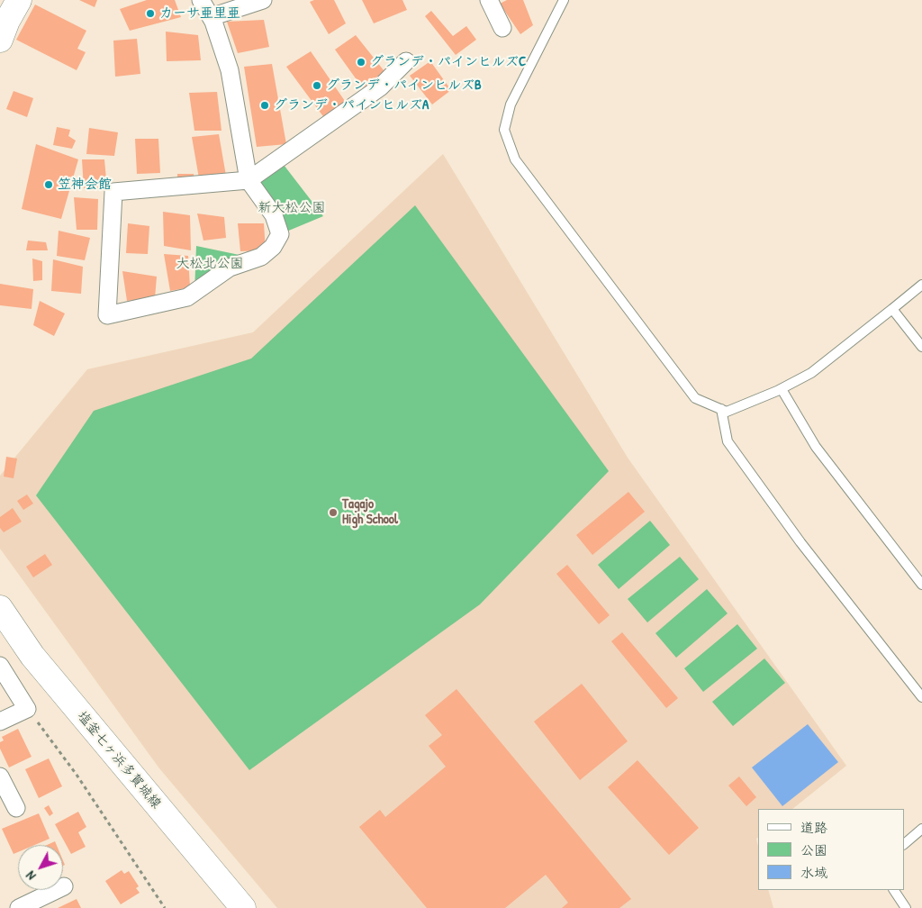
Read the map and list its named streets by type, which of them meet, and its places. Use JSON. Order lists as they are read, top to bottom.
{
  "streets": {
    "main road": ["塩釜七ヶ浜多賀城線"]
  },
  "parks": ["新大松公園", "大松北公園"],
  "places": [
    "カーサ亜里亜",
    "グランデ・パインヒルズC",
    "グランデ・パインヒルズB",
    "グランデ・パインヒルズA",
    "笠神会館",
    "Tagajo High School"
  ],
  "legend": ["道路", "公園", "水域"],
  "north": "bottom left"
}
